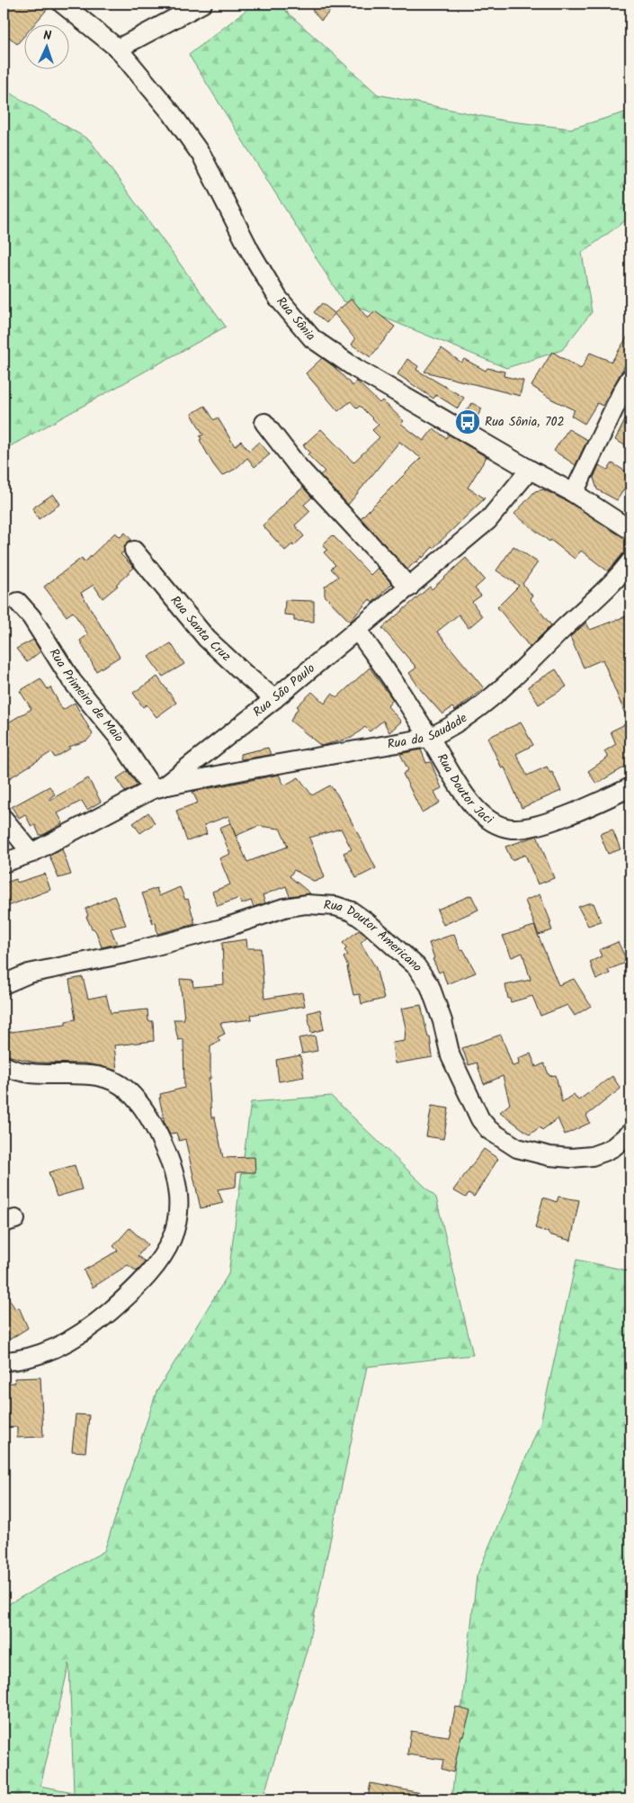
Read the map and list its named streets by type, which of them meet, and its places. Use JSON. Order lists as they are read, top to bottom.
{
  "streets": {
    "street": [
      "Rua Sônia",
      "Rua Santa Cruz",
      "Rua São Paulo",
      "Rua Primeiro de Maio",
      "Rua da Saudade",
      "Rua Doutor Jaci",
      "Rua Doutor Americano"
    ]
  },
  "crossings": [
    ["Rua Sônia", "Rua São Paulo"],
    ["Rua Santa Cruz", "Rua São Paulo"],
    ["Rua São Paulo", "Rua Primeiro de Maio"],
    ["Rua São Paulo", "Rua da Saudade"],
    ["Rua São Paulo", "Rua Doutor Jaci"],
    ["Rua Primeiro de Maio", "Rua da Saudade"],
    ["Rua da Saudade", "Rua Doutor Jaci"]
  ],
  "places": {
    "bus stop": ["Rua Sônia, 702"]
  },
  "north": "top"
}
